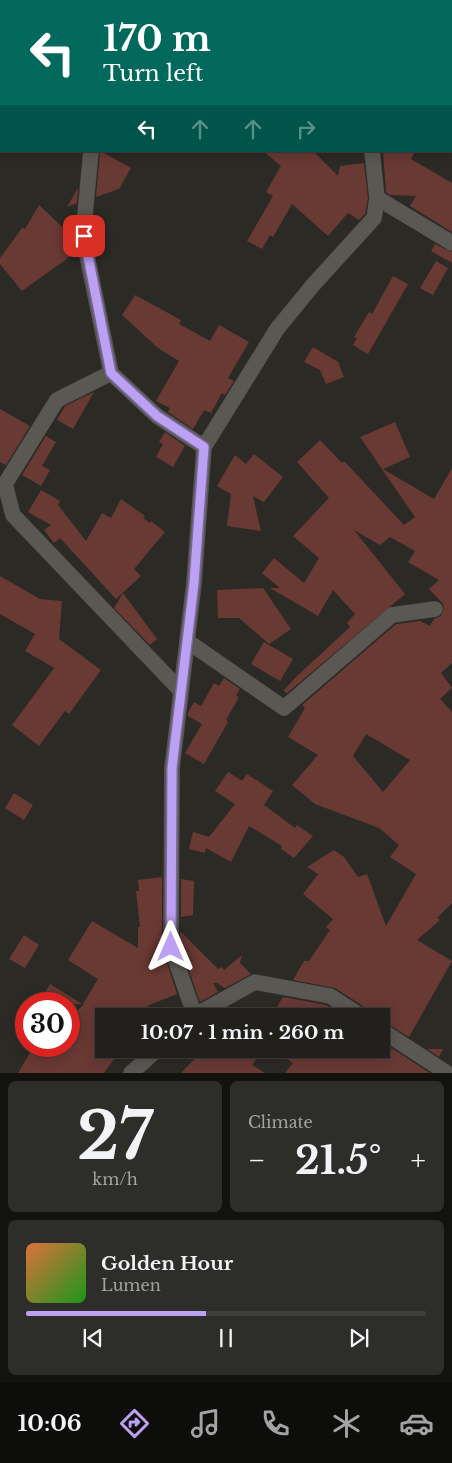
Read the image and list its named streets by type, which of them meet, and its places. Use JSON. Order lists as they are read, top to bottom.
{
  "page": {
    "turn": ["170 m", "Turn left"],
    "limit": "30",
    "trip": "10:07 · 1 min · 260 m",
    "tile": [
      ["27", "km/h"],
      "Climate"
    ],
    "heat": ["−", "21.5°", "+"],
    "song": ["Golden Hour", "Lumen"],
    "tabs": "10:06"
  }
}
